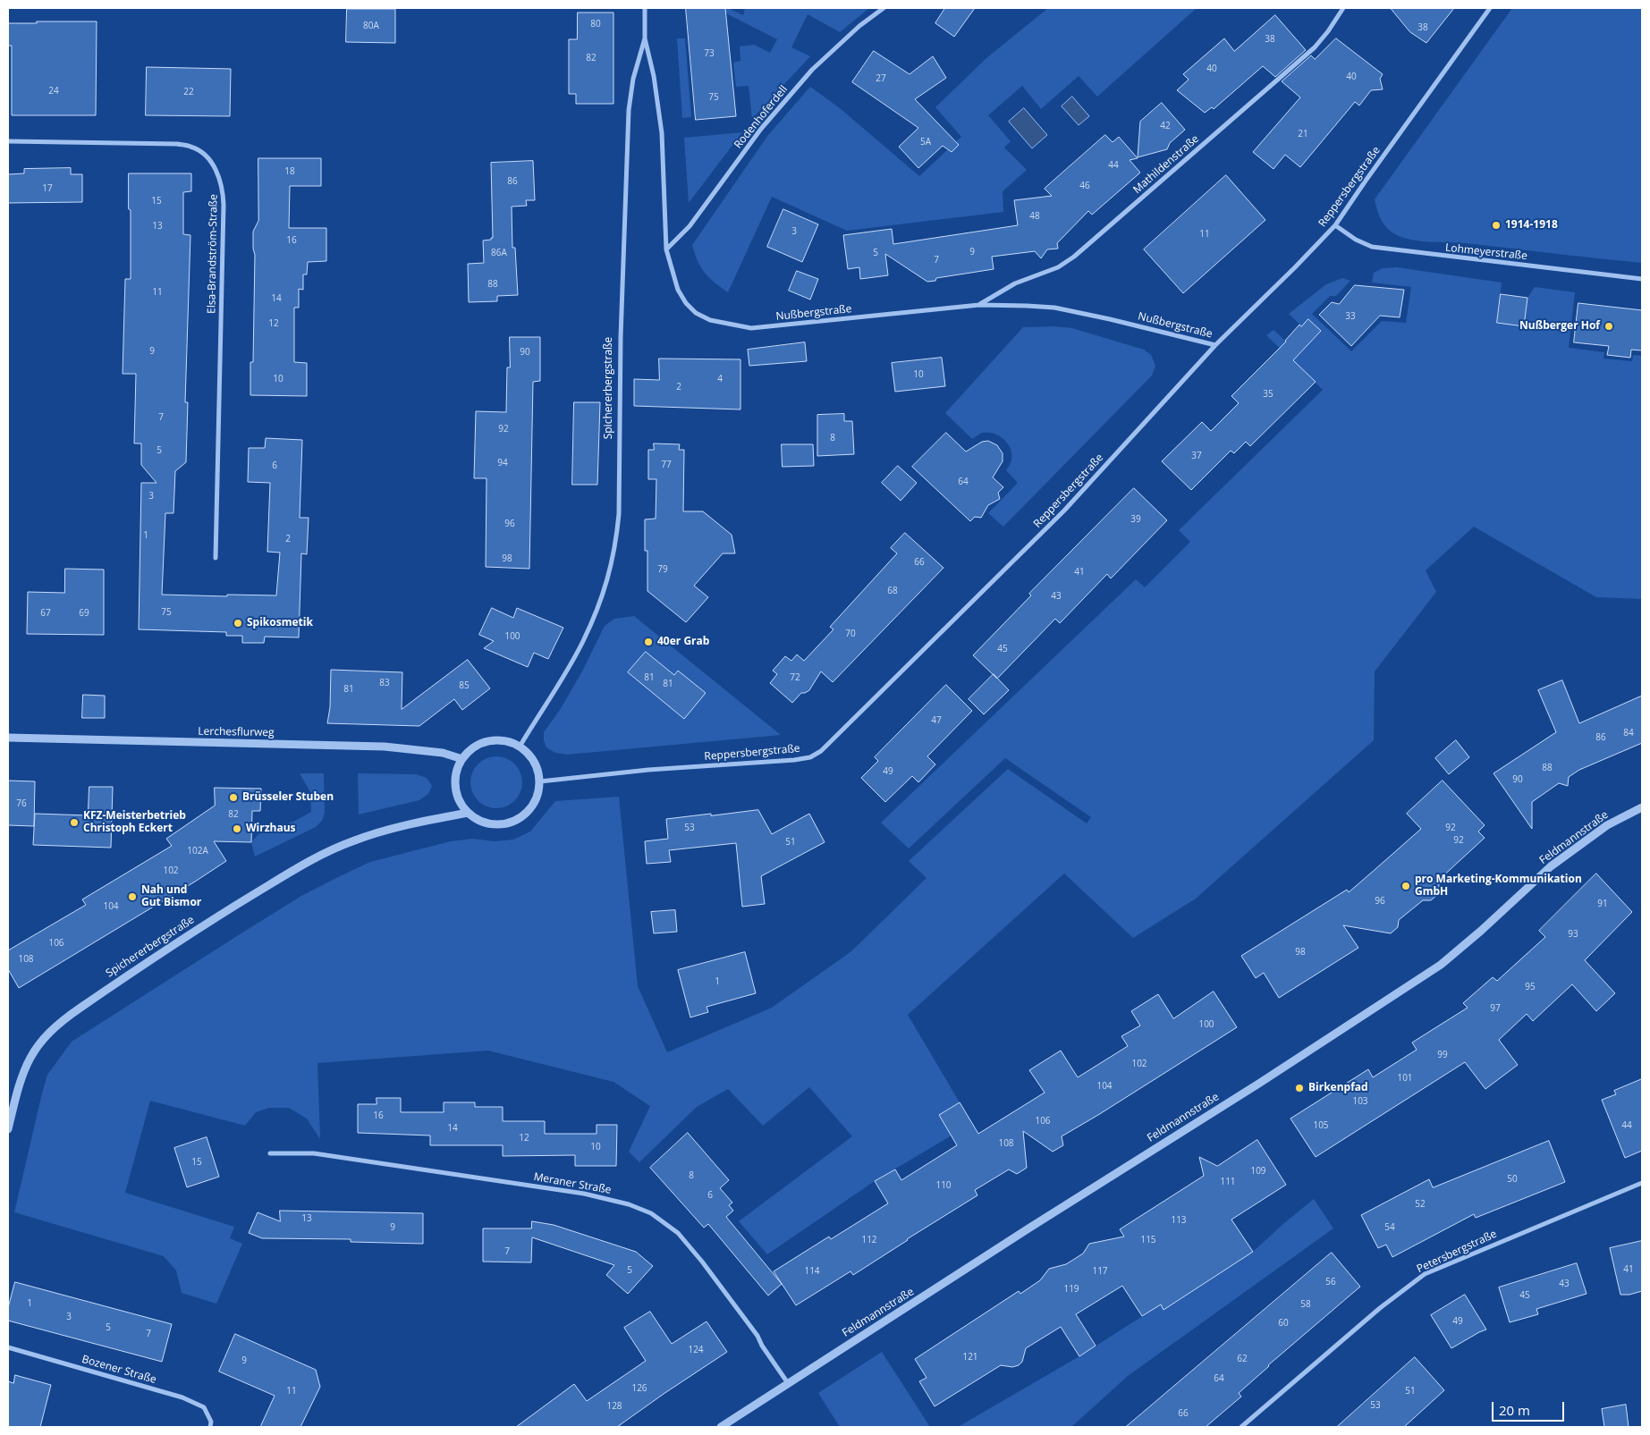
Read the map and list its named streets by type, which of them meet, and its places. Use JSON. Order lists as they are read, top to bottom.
{
  "streets": {
    "street": [
      "Rodenhoferdell",
      "Mathildenstraße",
      "Reppersbergstraße",
      "Lohmeyerstraße",
      "Elsa-Brandström-Straße",
      "Nußbergstraße",
      "Spichererbergstraße",
      "Lerchesflurweg",
      "Feldmannstraße",
      "Meraner Straße",
      "Petersbergstraße",
      "Bozener Straße"
    ]
  },
  "crossings": [
    ["Rodenhoferdell", "Nußbergstraße"],
    ["Mathildenstraße", "Nußbergstraße"],
    ["Reppersbergstraße", "Lohmeyerstraße"],
    ["Reppersbergstraße", "Nußbergstraße"],
    ["Reppersbergstraße", "Spichererbergstraße"],
    ["Reppersbergstraße", "Lerchesflurweg"],
    ["Nußbergstraße", "Spichererbergstraße"],
    ["Spichererbergstraße", "Lerchesflurweg"],
    ["Feldmannstraße", "Meraner Straße"]
  ],
  "places": [
    "1914-1918",
    "Nußberger Hof",
    "Spikosmetik",
    "40er Grab",
    "Brüsseler Stuben",
    "KFZ-Meisterbetrieb Christoph Eckert",
    "Wirzhaus",
    "pro Marketing-Kommunikation GmbH",
    "Nah und Gut Bismor",
    "Birkenpfad"
  ],
  "house_numbers": [
    "80",
    "80A",
    "38",
    "38",
    "73",
    "82",
    "40",
    "40",
    "27",
    "24",
    "22",
    "75",
    "42",
    "21",
    "5A",
    "44",
    "18",
    "86",
    "46",
    "17",
    "15",
    "48",
    "13",
    "3",
    "11",
    "16",
    "9",
    "86A",
    "5",
    "7",
    "88",
    "11",
    "14",
    "33",
    "12",
    "9",
    "90",
    "10",
    "10",
    "4",
    "2",
    "35",
    "7",
    "92",
    "8",
    "5",
    "37",
    "94",
    "77",
    "6",
    "64",
    "3",
    "39",
    "96",
    "1",
    "2",
    "98",
    "66",
    "79",
    "41",
    "68",
    "43",
    "75",
    "67",
    "69",
    "70",
    "100",
    "45",
    "81",
    "72",
    "83",
    "81",
    "85",
    "81",
    "47",
    "84",
    "86",
    "88",
    "49",
    "90",
    "76",
    "82",
    "53",
    "92",
    "92",
    "51",
    "102A",
    "102",
    "96",
    "91",
    "104",
    "93",
    "106",
    "98",
    "108",
    "1",
    "95",
    "97",
    "100",
    "99",
    "102",
    "101",
    "104",
    "103",
    "16",
    "106",
    "105",
    "44",
    "14",
    "12",
    "108",
    "10",
    "15",
    "109",
    "8",
    "50",
    "111",
    "110",
    "6",
    "52",
    "13",
    "113",
    "9",
    "54",
    "112",
    "115",
    "7",
    "41",
    "5",
    "114",
    "117",
    "56",
    "43",
    "119",
    "45",
    "1",
    "58",
    "3",
    "49",
    "60",
    "5",
    "7",
    "124",
    "121",
    "62",
    "9",
    "64",
    "126",
    "11",
    "51",
    "53",
    "128",
    "66"
  ],
  "scale_bar": "20 m"
}
